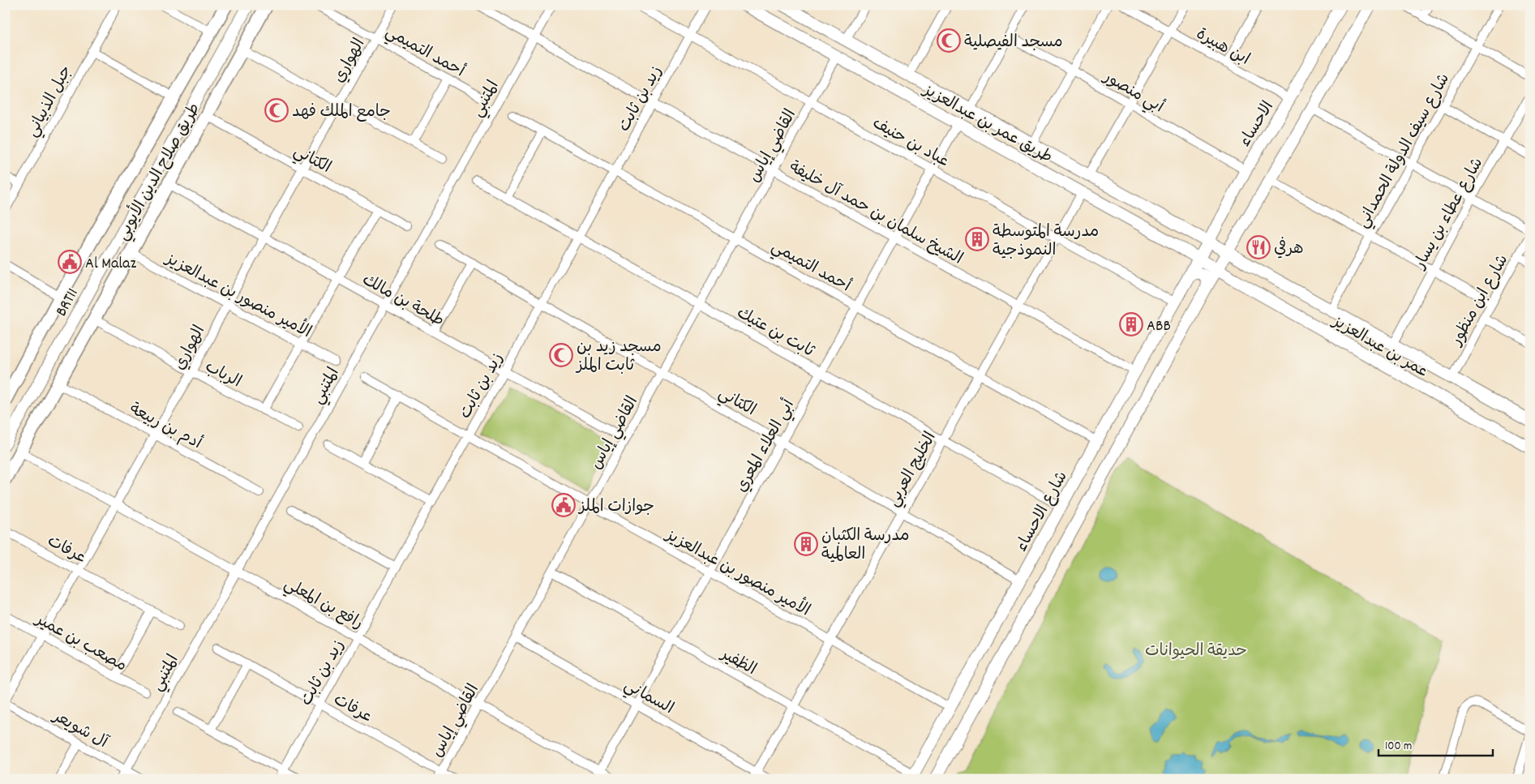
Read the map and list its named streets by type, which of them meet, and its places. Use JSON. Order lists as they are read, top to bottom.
{
  "streets": {
    "main road": [
      "طريق عمر بن عبدالعزيز",
      "الاحساء",
      "طريق صلاح الدين الأيوبي",
      "BRT11",
      "عمر بن عبدالعزيز",
      "شارع الاحساء"
    ],
    "street": [
      "ابن هبيرة",
      "أحمد التميمي",
      "الهواري",
      "أبي منصور",
      "المتنبي",
      "زيد بن ثابت",
      "جبل الذبياني",
      "عباد بن حنيف",
      "القاضي إياس",
      "شارع سيف الدولة الحمداني",
      "الكتاني",
      "الشيخ سلمان بن حمد آل خليفة",
      "شارع عطاء بن يسار",
      "الأمير منصور بن عبدالعزيز",
      "طلحة بن مالك",
      "شارع ابن منظور",
      "ثابت بن عتيك",
      "الرباب",
      "أدم بن ربيعة",
      "أبي العلاء المعري",
      "الخليج العربي",
      "عرفات",
      "رافع بن المعلي",
      "مصعب بن عمير",
      "الظفير",
      "السماني",
      "آل شويعر"
    ]
  },
  "crossings": [
    ["ابن هبيرة", "الاحساء"],
    ["أحمد التميمي", "الهواري"],
    ["أحمد التميمي", "زيد بن ثابت"],
    ["أحمد التميمي", "القاضي إياس"],
    ["أحمد التميمي", "أبي العلاء المعري"],
    ["أحمد التميمي", "الخليج العربي"],
    ["أحمد التميمي", "شارع الاحساء"],
    ["الهواري", "الكتاني"],
    ["الهواري", "الأمير منصور بن عبدالعزيز"],
    ["الهواري", "طلحة بن مالك"],
    ["الهواري", "الرباب"],
    ["الهواري", "أدم بن ربيعة"],
    ["الهواري", "عرفات"],
    ["الهواري", "رافع بن المعلي"],
    ["الهواري", "مصعب بن عمير"],
    ["الهواري", "آل شويعر"],
    ["أبي منصور", "الاحساء"],
    ["المتنبي", "الشيخ سلمان بن حمد آل خليفة"],
    ["المتنبي", "طلحة بن مالك"],
    ["المتنبي", "رافع بن المعلي"],
    ["المتنبي", "آل شويعر"],
    ["زيد بن ثابت", "عباد بن حنيف"],
    ["زيد بن ثابت", "الكتاني"],
    ["زيد بن ثابت", "الشيخ سلمان بن حمد آل خليفة"],
    ["زيد بن ثابت", "الأمير منصور بن عبدالعزيز"],
    ["زيد بن ثابت", "طلحة بن مالك"],
    ["زيد بن ثابت", "ثابت بن عتيك"],
    ["زيد بن ثابت", "عرفات"],
    ["زيد بن ثابت", "رافع بن المعلي"],
    ["طريق عمر بن عبدالعزيز", "الاحساء"],
    ["طريق عمر بن عبدالعزيز", "القاضي إياس"],
    ["طريق عمر بن عبدالعزيز", "عمر بن عبدالعزيز"],
    ["طريق عمر بن عبدالعزيز", "أبي العلاء المعري"],
    ["طريق عمر بن عبدالعزيز", "الخليج العربي"],
    ["طريق عمر بن عبدالعزيز", "شارع الاحساء"],
    ["الاحساء", "شارع الاحساء"],
    ["عباد بن حنيف", "القاضي إياس"],
    ["عباد بن حنيف", "أبي العلاء المعري"],
    ["عباد بن حنيف", "الخليج العربي"],
    ["عباد بن حنيف", "شارع الاحساء"],
    ["القاضي إياس", "الكتاني"],
    ["القاضي إياس", "الشيخ سلمان بن حمد آل خليفة"],
    ["القاضي إياس", "الأمير منصور بن عبدالعزيز"],
    ["القاضي إياس", "طلحة بن مالك"],
    ["القاضي إياس", "ثابت بن عتيك"],
    ["القاضي إياس", "عرفات"],
    ["القاضي إياس", "رافع بن المعلي"],
    ["القاضي إياس", "الظفير"],
    ["القاضي إياس", "السماني"],
    ["شارع سيف الدولة الحمداني", "عمر بن عبدالعزيز"],
    ["الكتاني", "طريق صلاح الدين الأيوبي"],
    ["الكتاني", "أبي العلاء المعري"],
    ["الكتاني", "الخليج العربي"],
    ["الكتاني", "شارع الاحساء"],
    ["طريق صلاح الدين الأيوبي", "الأمير منصور بن عبدالعزيز"],
    ["طريق صلاح الدين الأيوبي", "طلحة بن مالك"],
    ["طريق صلاح الدين الأيوبي", "الرباب"],
    ["طريق صلاح الدين الأيوبي", "أدم بن ربيعة"],
    ["طريق صلاح الدين الأيوبي", "رافع بن المعلي"],
    ["الشيخ سلمان بن حمد آل خليفة", "أبي العلاء المعري"],
    ["الشيخ سلمان بن حمد آل خليفة", "الخليج العربي"],
    ["الشيخ سلمان بن حمد آل خليفة", "شارع الاحساء"],
    ["شارع عطاء بن يسار", "عمر بن عبدالعزيز"],
    ["الأمير منصور بن عبدالعزيز", "أبي العلاء المعري"],
    ["الأمير منصور بن عبدالعزيز", "الخليج العربي"],
    ["الأمير منصور بن عبدالعزيز", "شارع الاحساء"],
    ["شارع ابن منظور", "عمر بن عبدالعزيز"],
    ["ثابت بن عتيك", "أبي العلاء المعري"],
    ["ثابت بن عتيك", "الخليج العربي"],
    ["ثابت بن عتيك", "شارع الاحساء"],
    ["أبي العلاء المعري", "رافع بن المعلي"],
    ["أبي العلاء المعري", "الظفير"],
    ["أبي العلاء المعري", "السماني"],
    ["الخليج العربي", "الظفير"],
    ["الخليج العربي", "السماني"],
    ["شارع الاحساء", "الظفير"]
  ],
  "parks": ["حديقة الحيوانات"],
  "places": {
    "mosque": ["مسجد الفيصلية", "جامع الملك فهد", "مسجد زيد بن ثابت الملز"],
    "building": ["مدرسة المتوسطة النموذجية", "ABB", "مدرسة الكثبان العالمية"],
    "restaurant": ["هرفي"],
    "public building": ["Al Malaz", "جوازات الملز"]
  },
  "scale_bar": "100 m"
}
